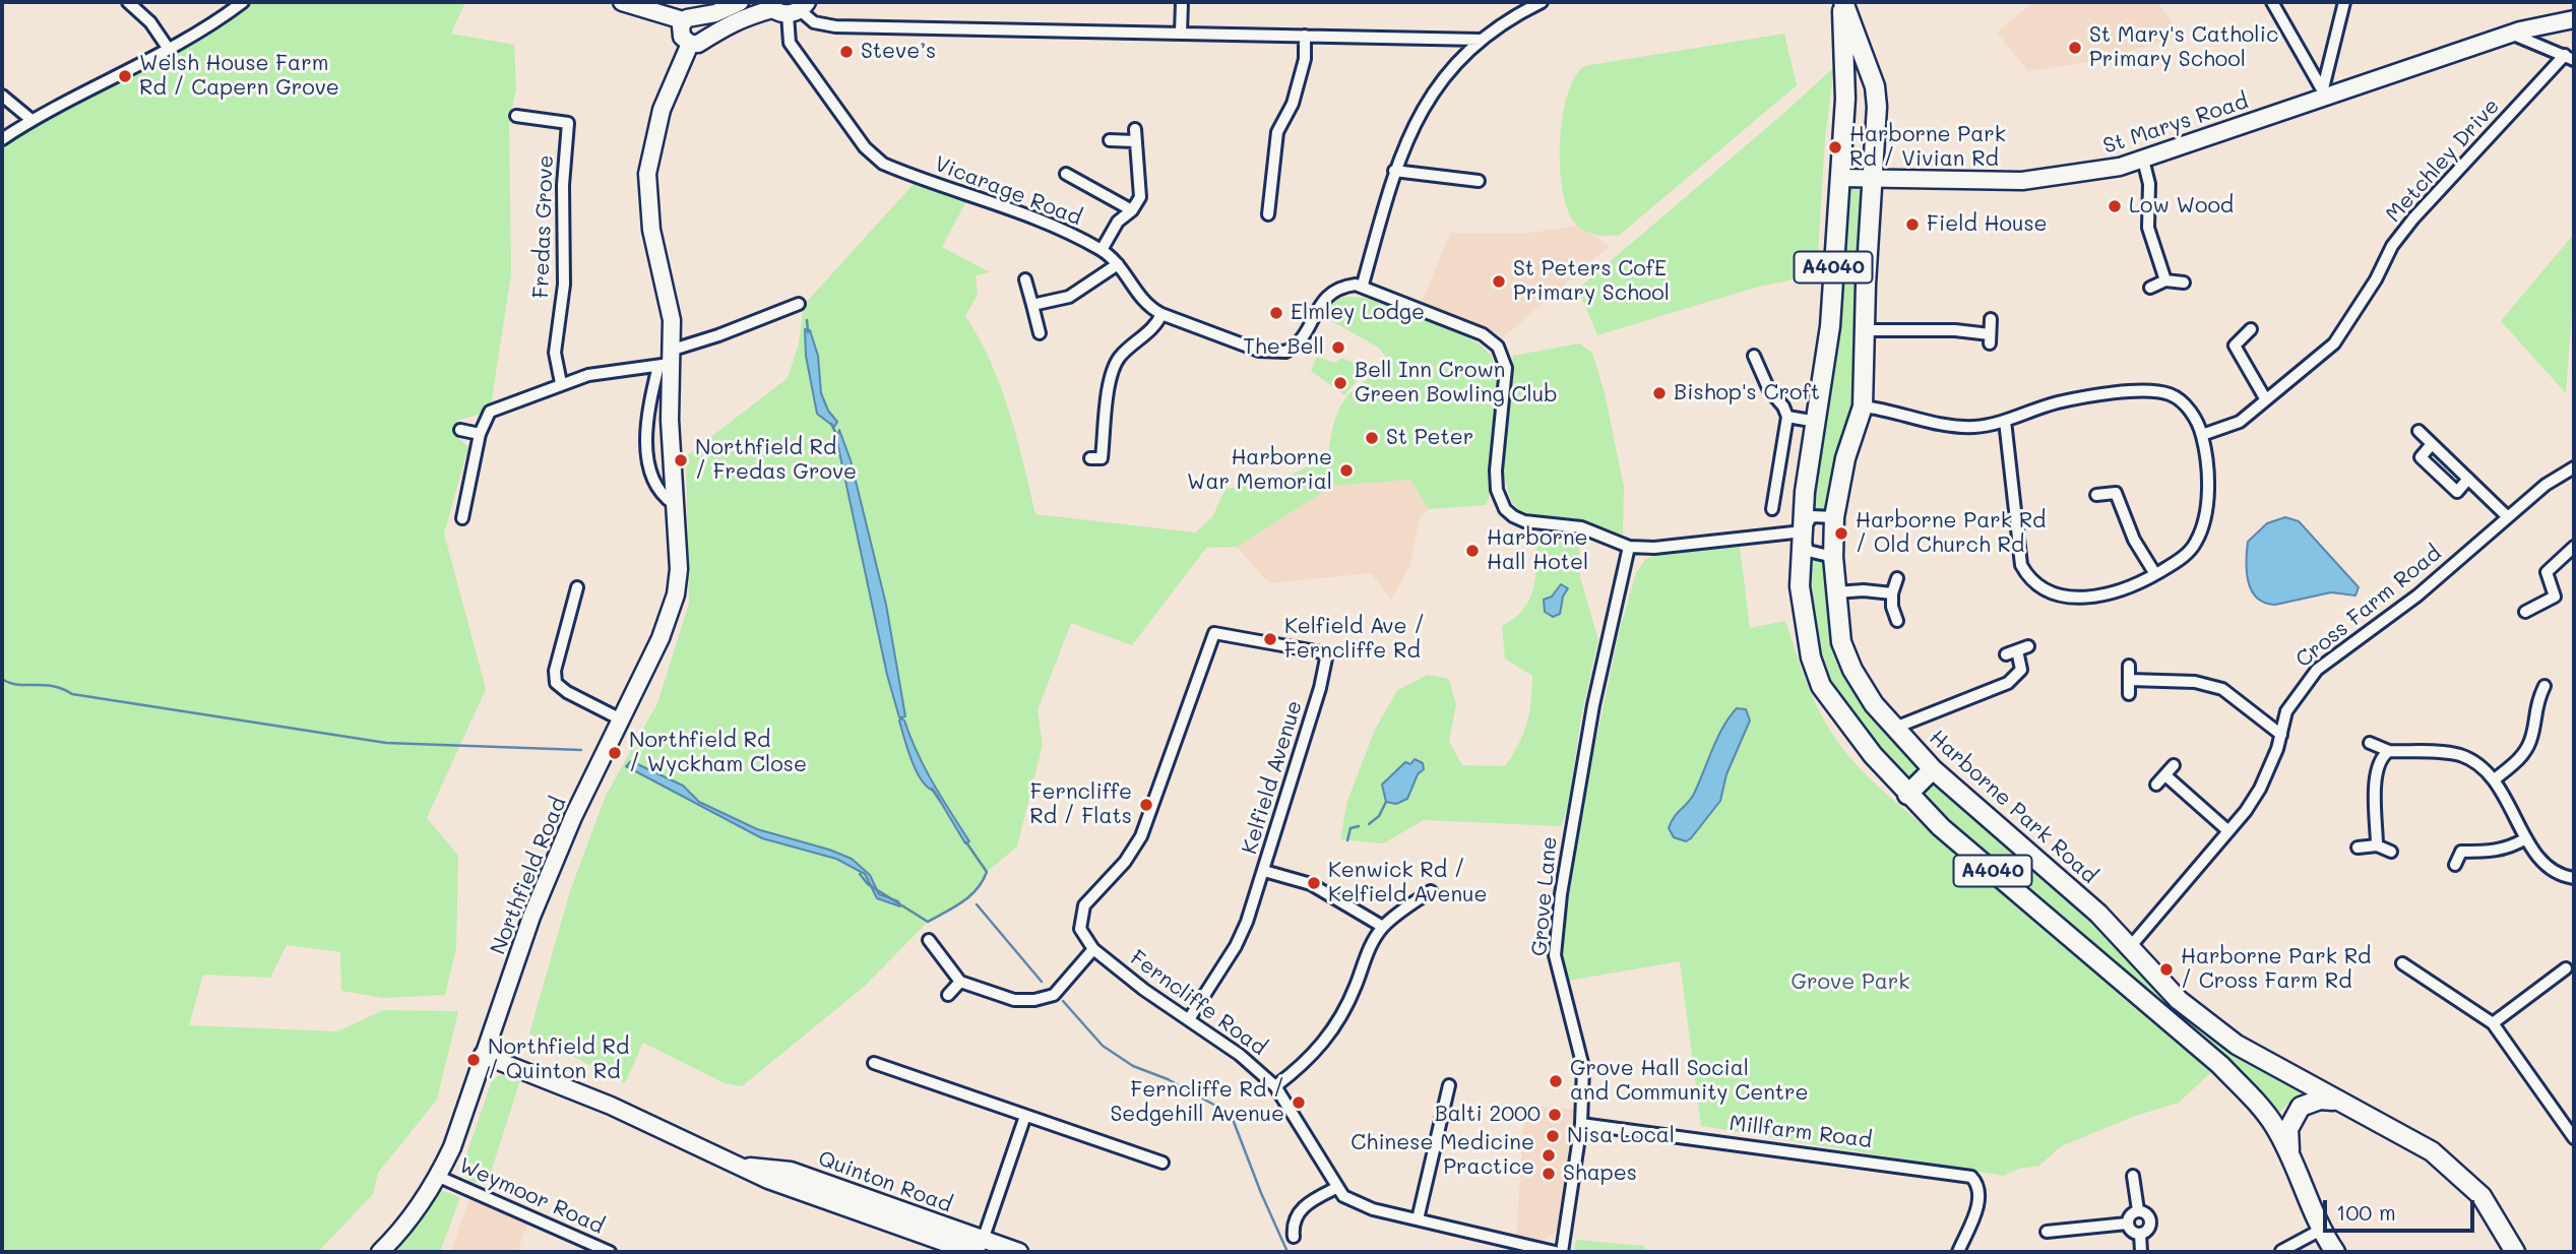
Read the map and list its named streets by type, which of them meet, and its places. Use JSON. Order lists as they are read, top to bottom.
{
  "streets": {
    "main road": ["A4040", "Harborne Park Road"],
    "street": [
      "St Marys Road",
      "Metchley Drive",
      "Vicarage Road",
      "Fredas Grove",
      "Cross Farm Road",
      "Kelfield Avenue",
      "Northfield Road",
      "Grove Lane",
      "Ferncliffe Road",
      "Millfarm Road",
      "Quinton Road",
      "Weymoor Road"
    ]
  },
  "crossings": [
    ["St Marys Road", "Harborne Park Road"],
    ["Cross Farm Road", "Harborne Park Road"],
    ["Kelfield Avenue", "Ferncliffe Road"],
    ["Northfield Road", "Quinton Road"],
    ["Northfield Road", "Weymoor Road"],
    ["Grove Lane", "Millfarm Road"]
  ],
  "parks": ["Grove Park"],
  "places": [
    "St Mary's Catholic Primary School",
    "Steve’s",
    "Welsh House Farm Rd / Capern Grove",
    "Harborne Park Rd / Vivian Rd",
    "Low Wood",
    "Field House",
    "St Peters CofE Primary School",
    "Elmley Lodge",
    "The Bell",
    "Bell Inn Crown Green Bowling Club",
    "Bishop's Croft",
    "St Peter",
    "Northfield Rd / Fredas Grove",
    "Harborne War Memorial",
    "Harborne Park Rd / Old Church Rd",
    "Harborne Hall Hotel",
    "Kelfield Ave / Ferncliffe Rd",
    "Northfield Rd / Wyckham Close",
    "Ferncliffe Rd / Flats",
    "Kenwick Rd / Kelfield Avenue",
    "Harborne Park Rd / Cross Farm Rd",
    "Northfield Rd / Quinton Rd",
    "Grove Hall Social and Community Centre",
    "Ferncliffe Rd / Sedgehill Avenue",
    "Balti 2000",
    "Nisa Local",
    "Chinese Medicine Practice",
    "Shapes"
  ],
  "scale_bar": "100 m"
}
